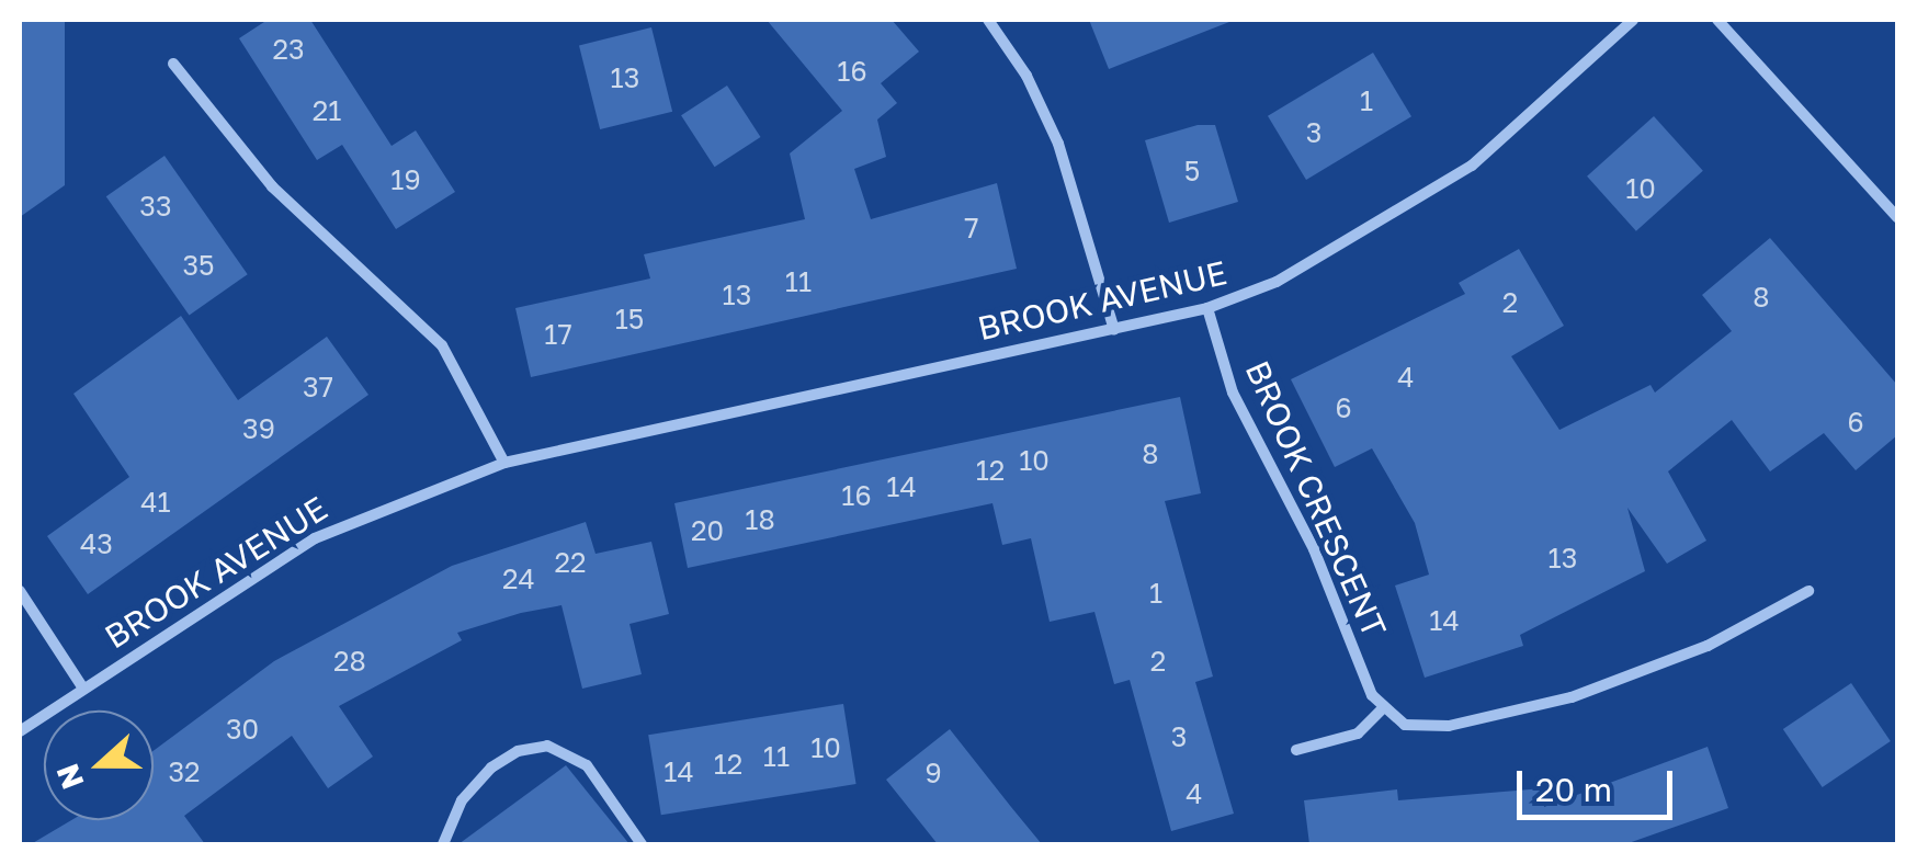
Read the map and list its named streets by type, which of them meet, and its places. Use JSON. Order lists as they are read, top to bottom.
{
  "streets": {
    "street": ["BROOK AVENUE", "BROOK CRESCENT"]
  },
  "crossings": [
    ["BROOK AVENUE", "BROOK CRESCENT"]
  ],
  "house_numbers": [
    "23",
    "16",
    "13",
    "1",
    "21",
    "3",
    "5",
    "19",
    "10",
    "33",
    "7",
    "35",
    "11",
    "13",
    "8",
    "2",
    "15",
    "17",
    "4",
    "37",
    "6",
    "6",
    "39",
    "8",
    "10",
    "12",
    "14",
    "16",
    "41",
    "18",
    "20",
    "43",
    "13",
    "22",
    "24",
    "1",
    "14",
    "28",
    "2",
    "30",
    "3",
    "10",
    "11",
    "12",
    "32",
    "14",
    "9",
    "4"
  ],
  "scale_bar": "20 m",
  "north": "left"
}
